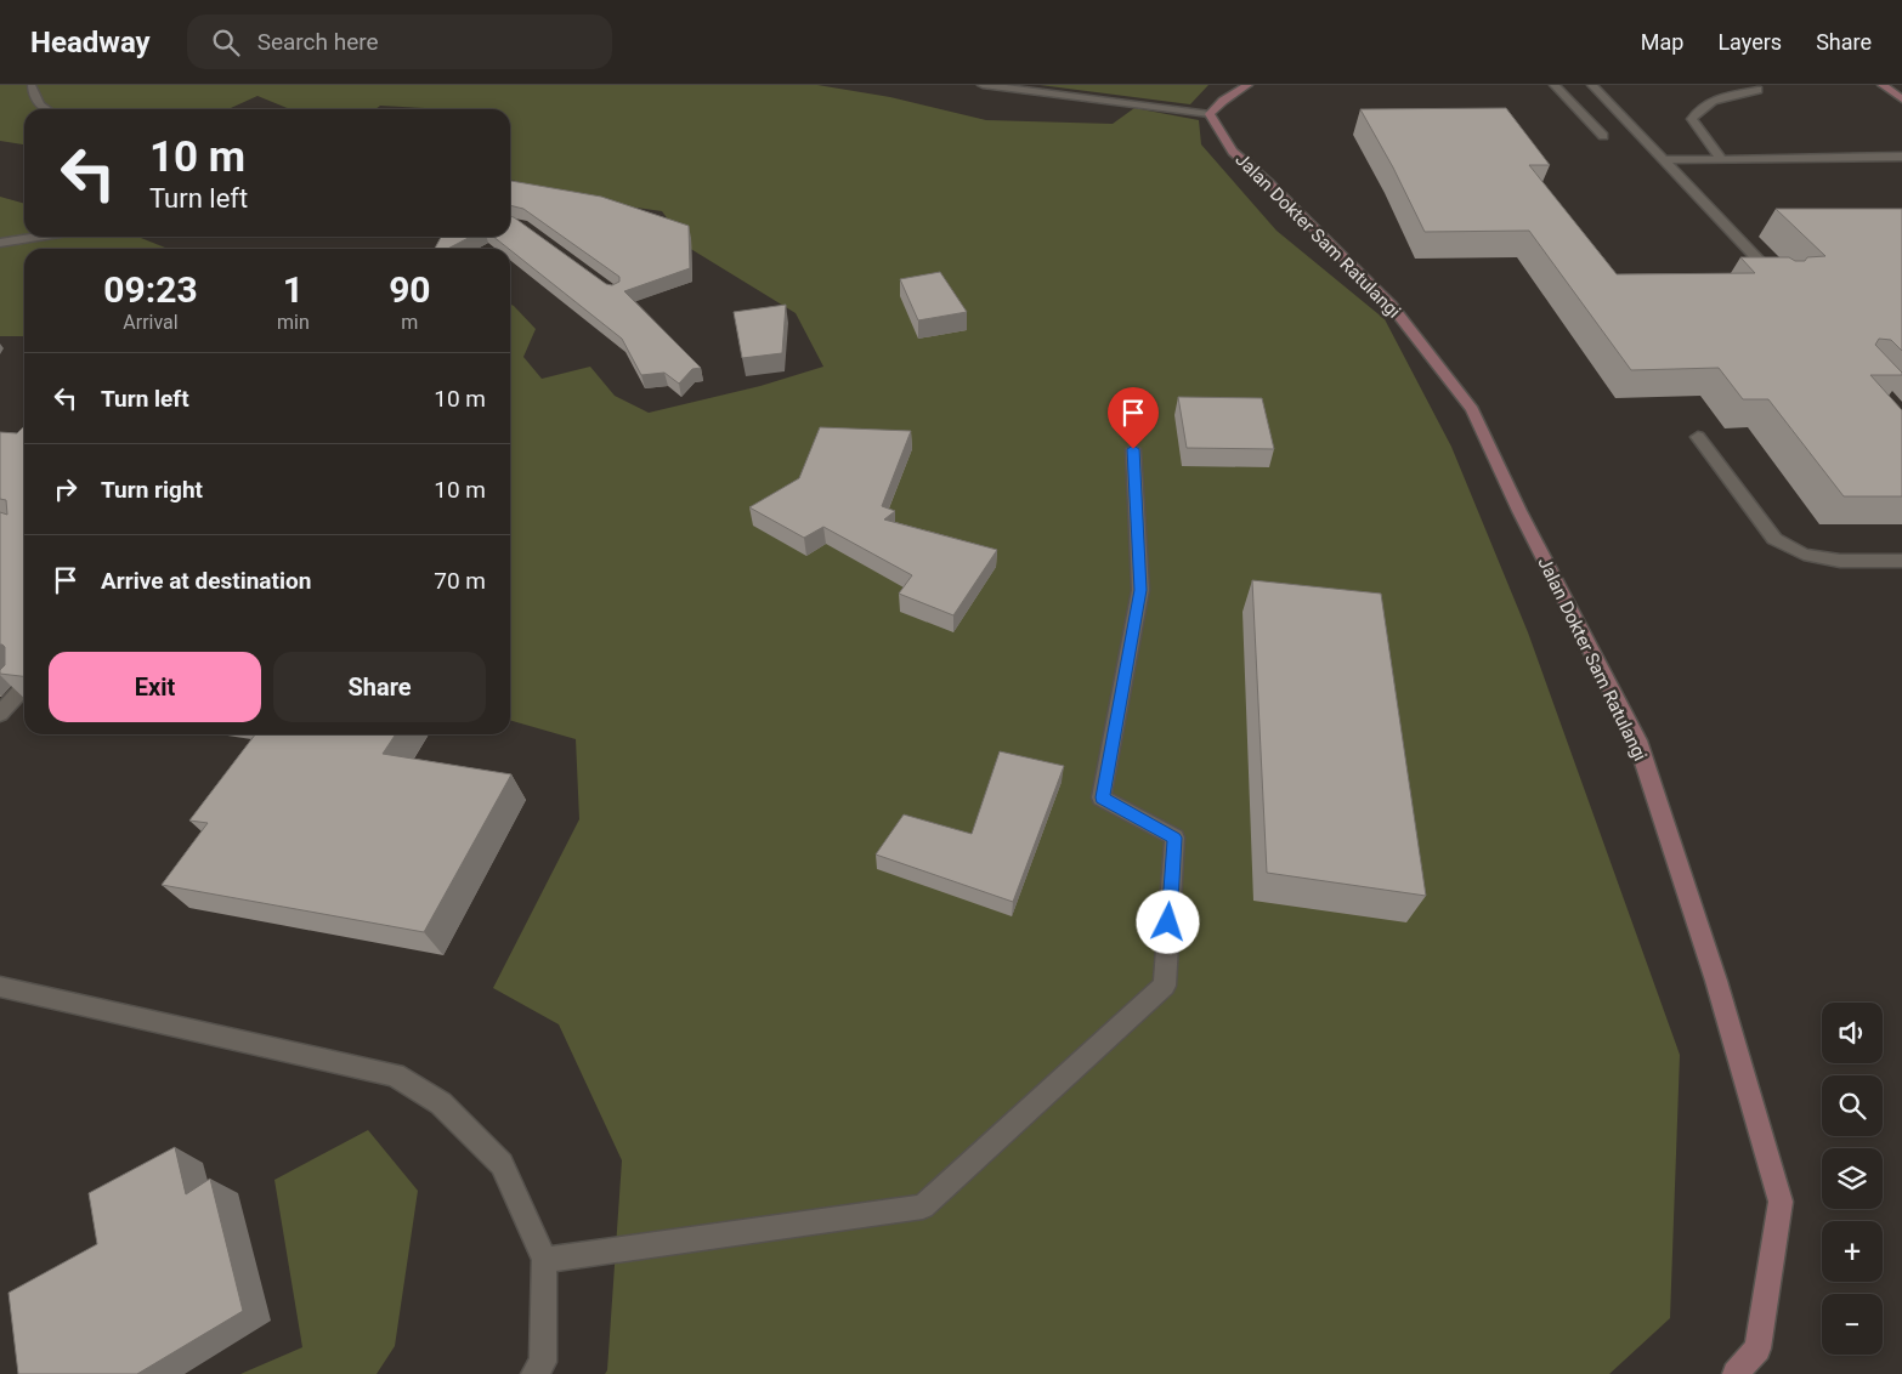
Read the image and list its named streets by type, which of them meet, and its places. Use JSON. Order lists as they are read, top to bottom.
{
  "streets": {
    "main road": ["Jalan Dokter Sam Ratulangi"]
  },
  "page": {
    "header": "Headway",
    "search": "Search here",
    "nav": ["Map", "Layers", "Share"],
    "turn": ["10 m", "Turn left"],
    "eta": [
      "09:23",
      "Arrival",
      "1",
      "min",
      "90",
      "m"
    ],
    "list": [
      {
        "name": "Turn left",
        "value": "10 m"
      },
      {
        "name": "Turn right",
        "value": "10 m"
      },
      {
        "name": "Arrive at destination",
        "value": "70 m"
      }
    ],
    "buttons": ["Exit", "Share"],
    "map_buttons": ["+", "−"]
  }
}
